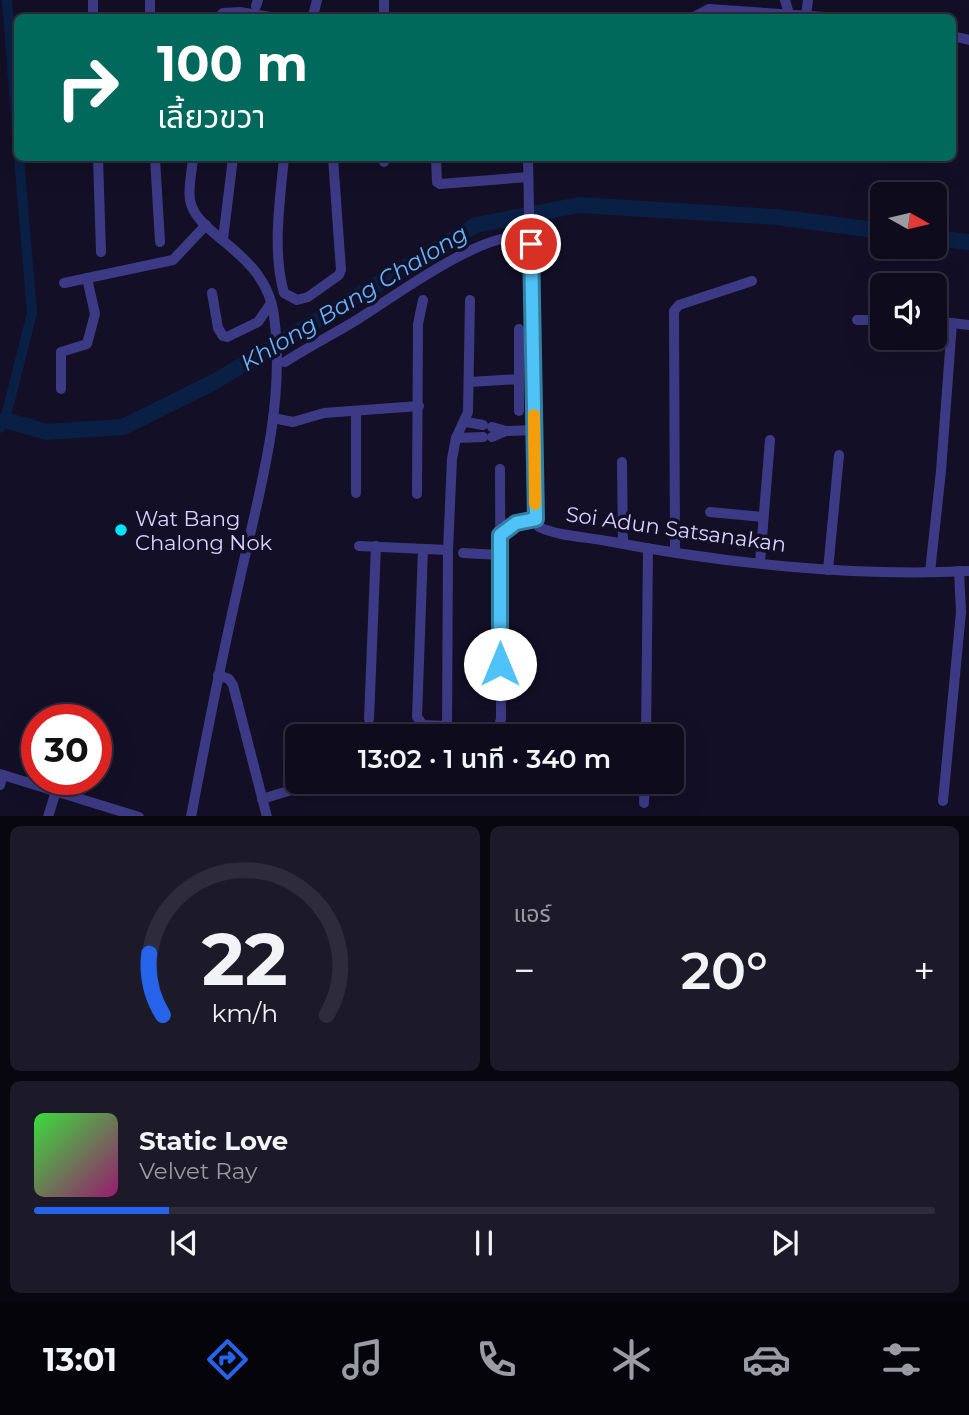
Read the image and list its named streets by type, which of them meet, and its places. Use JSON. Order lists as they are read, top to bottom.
{
  "streets": {
    "street": ["Soi Adun Satsanakan"]
  },
  "water": ["Khlong Bang Chalong"],
  "places": ["Wat Bang Chalong Nok"],
  "north": "right",
  "page": {
    "turn": ["100 m", "เลี้ยวขวา"],
    "limit": "30",
    "trip": "13:02 · 1 นาที · 340 m",
    "tile": "แอร์",
    "heat": ["−", "20°", "+"],
    "song": ["Static Love", "Velvet Ray"],
    "tabs": "13:01",
    "gauge": ["22", "km/h"]
  }
}
